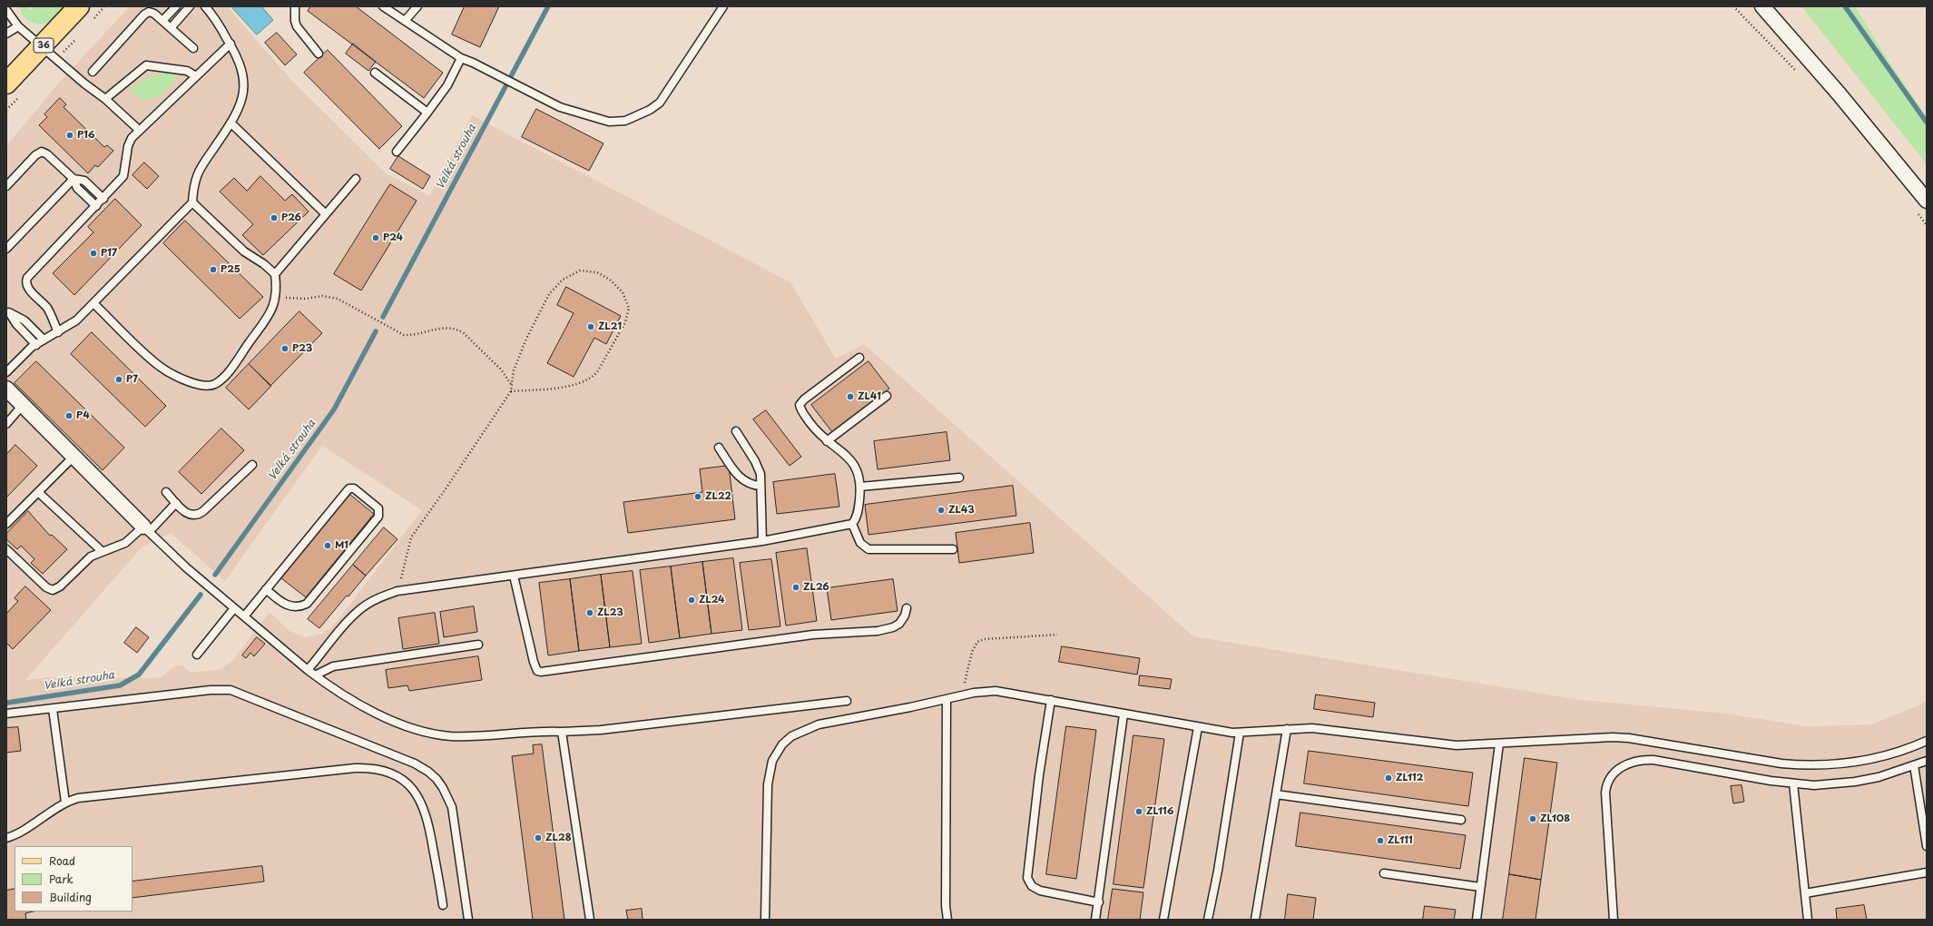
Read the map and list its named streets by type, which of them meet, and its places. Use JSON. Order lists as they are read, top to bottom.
{
  "streets": {
    "main road": ["36"]
  },
  "water": ["Velká strouha"],
  "places": [
    "P16",
    "P26",
    "P24",
    "P17",
    "P25",
    "ZL21",
    "P23",
    "P7",
    "ZL41",
    "P4",
    "ZL22",
    "ZL43",
    "M1",
    "ZL26",
    "ZL24",
    "ZL23",
    "ZL112",
    "ZL116",
    "ZL108",
    "ZL28",
    "ZL111"
  ],
  "legend": ["Road", "Park", "Building"]
}
